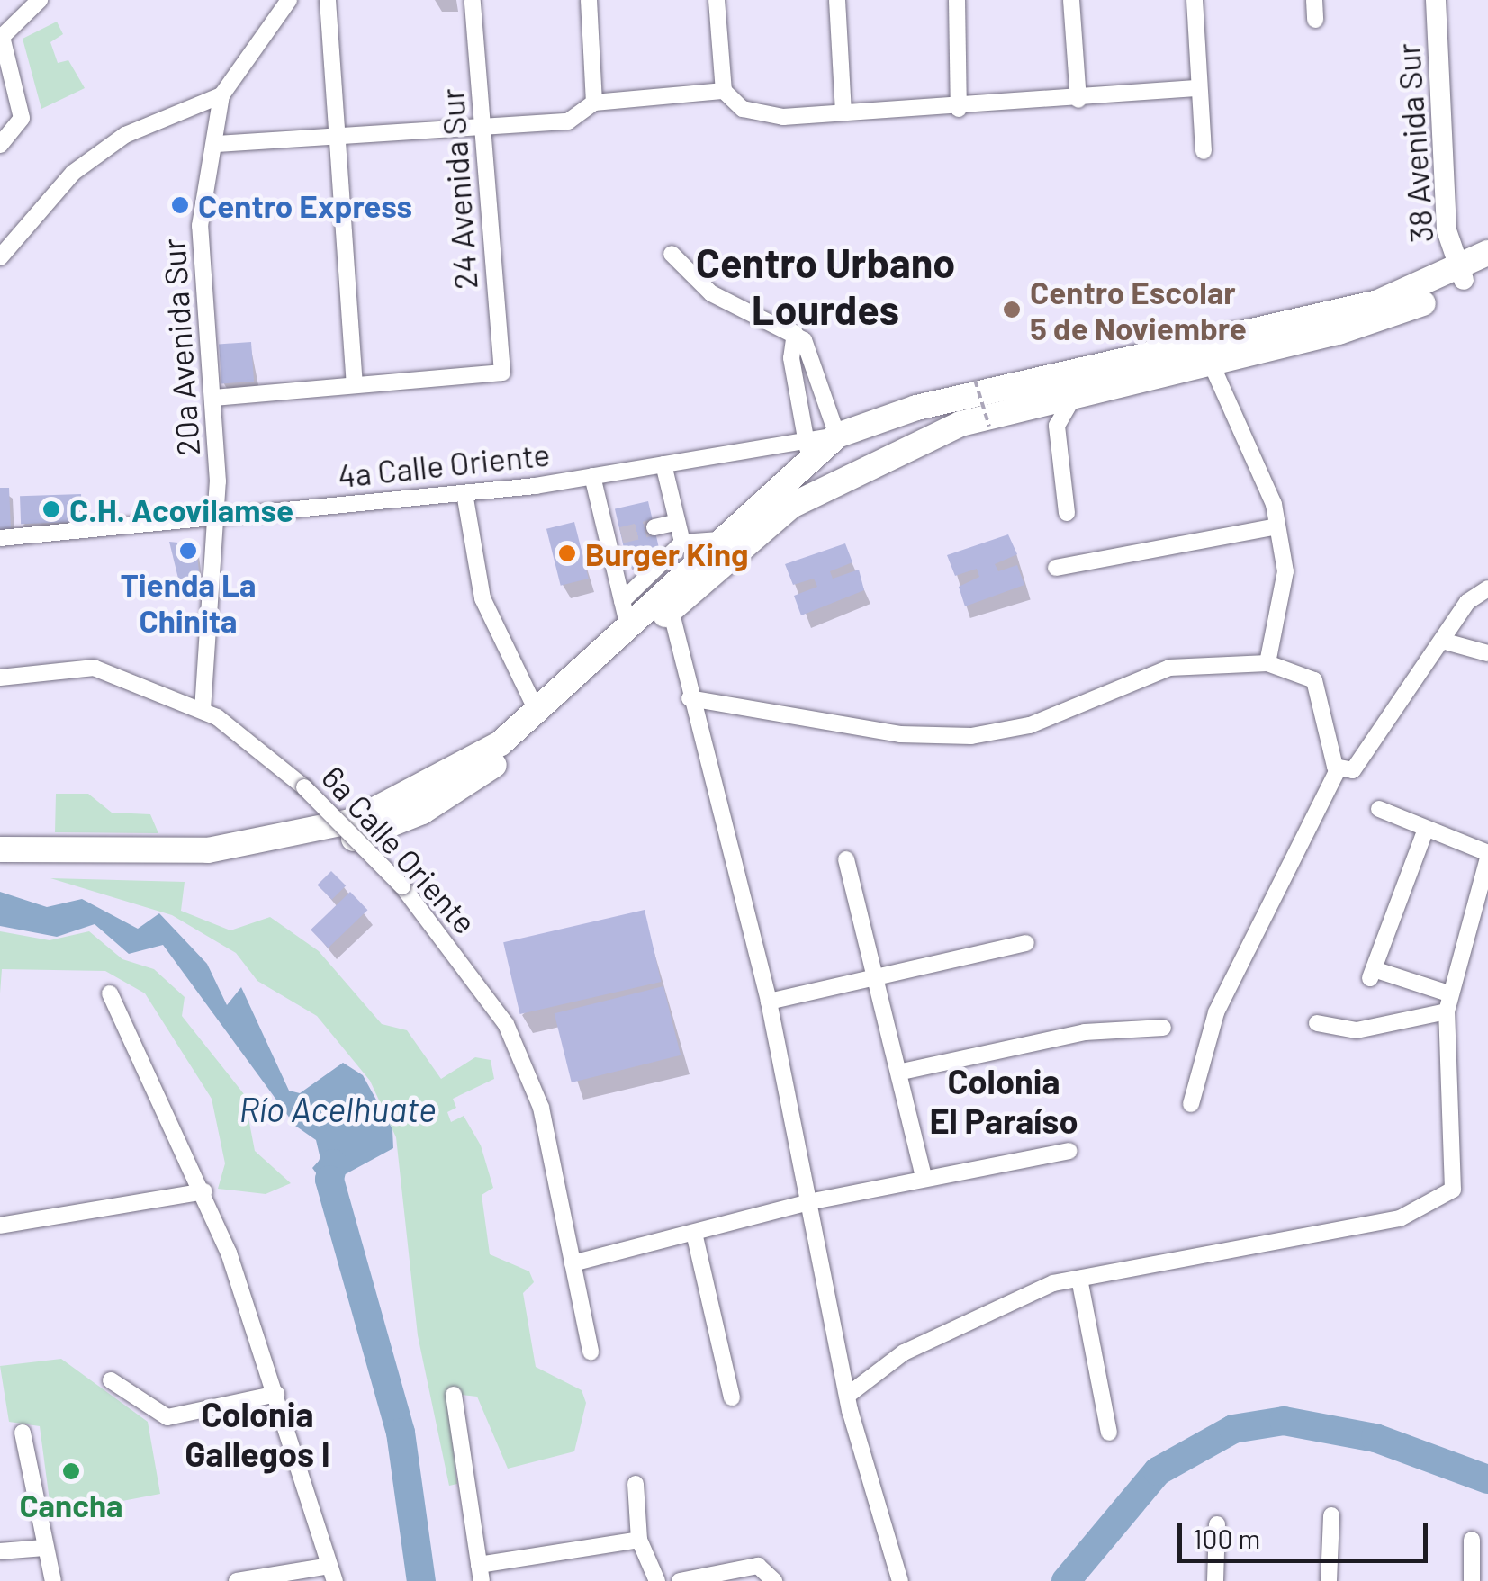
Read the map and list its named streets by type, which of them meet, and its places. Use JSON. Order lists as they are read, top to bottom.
{
  "streets": {
    "main road": ["38 Avenida Sur"],
    "street": [
      "24 Avenida Sur",
      "20a Avenida Sur",
      "4a Calle Oriente",
      "6a Calle Oriente"
    ]
  },
  "crossings": [
    ["20a Avenida Sur", "4a Calle Oriente"],
    ["20a Avenida Sur", "6a Calle Oriente"]
  ],
  "districts": ["Centro Urbano Lourdes", "Colonia El Paraíso", "Colonia Gallegos I"],
  "water": ["Río Acelhuate"],
  "places": [
    "Centro Express",
    "Centro Escolar 5 de Noviembre",
    "C.H. Acovilamse",
    "Tienda La Chinita",
    "Burger King",
    "Cancha"
  ],
  "scale_bar": "100 m"
}
